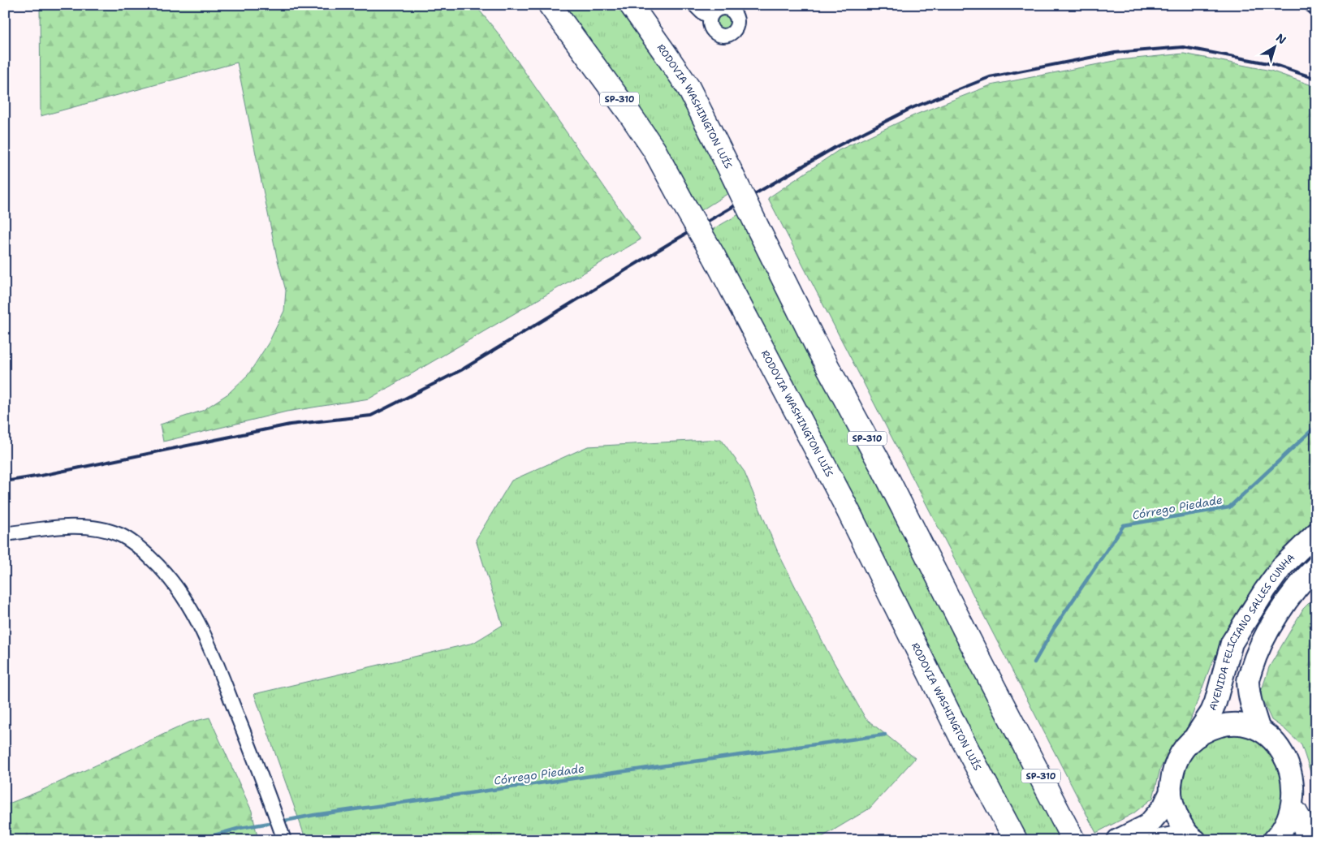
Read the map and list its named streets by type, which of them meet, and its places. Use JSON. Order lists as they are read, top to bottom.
{
  "streets": {
    "highway": ["SP-310", "RODOVIA WASHINGTON LUÍS"],
    "main road": ["AVENIDA FELICIANO SALLES CUNHA"]
  },
  "water": ["Córrego Piedade"],
  "north": "top right"
}
